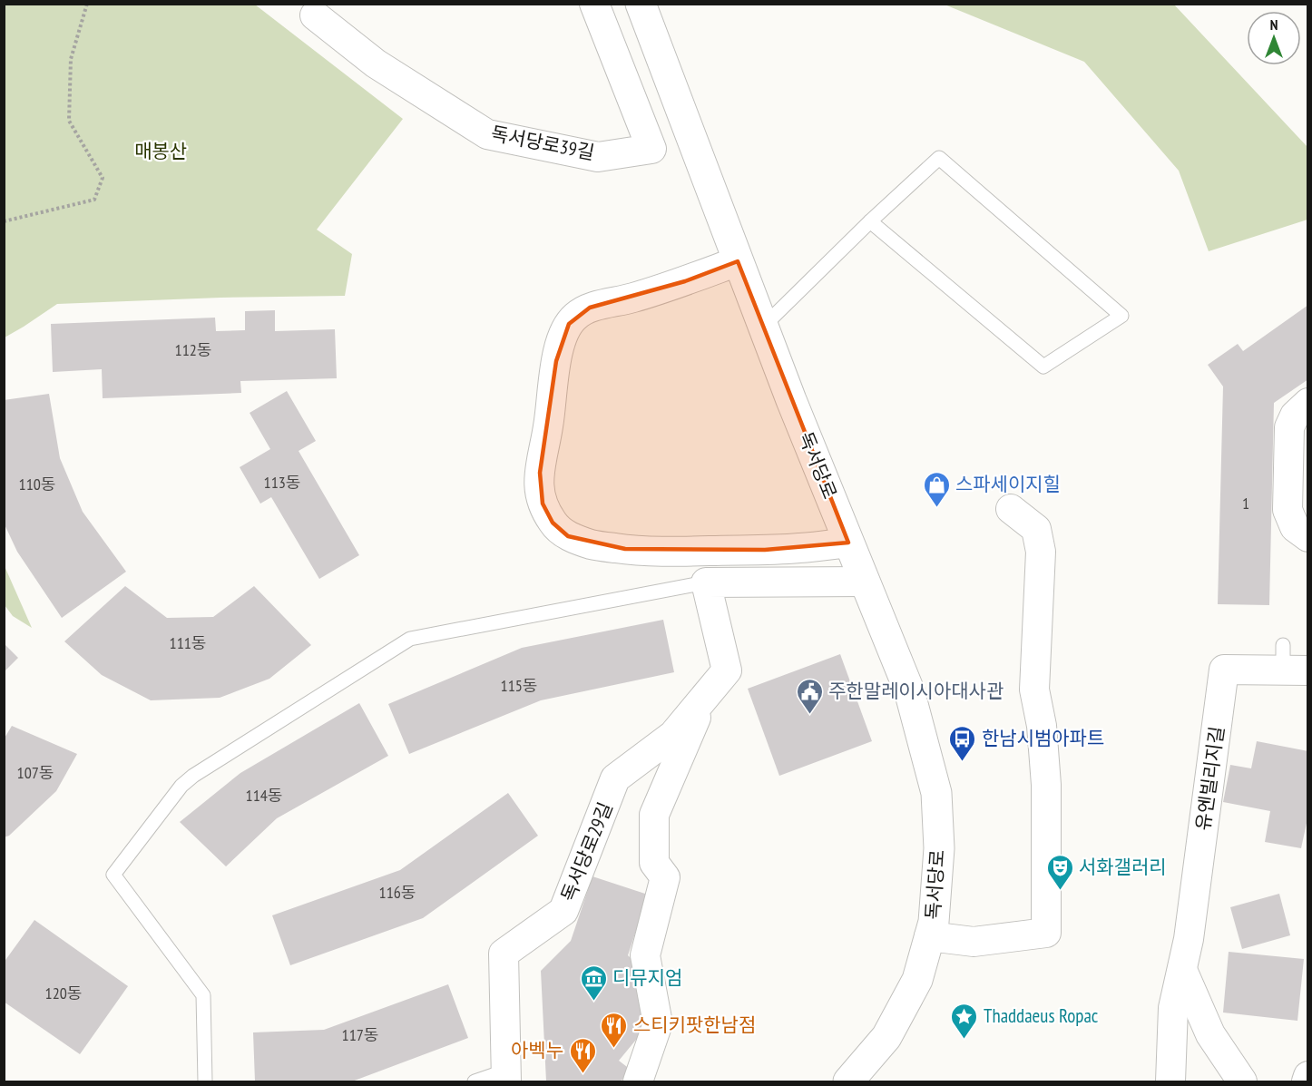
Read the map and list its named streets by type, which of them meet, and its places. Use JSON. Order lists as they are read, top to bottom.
{
  "streets": {
    "main road": ["독서당로"],
    "street": ["독서당로39길", "유엔빌리지길", "독서당로29길"]
  },
  "parks": ["매봉산"],
  "places": {
    "shop": ["스파세이지힐"],
    "public building": ["주한말레이시아대사관"],
    "bus stop": ["한남시범아파트"],
    "theatre": ["서화갤러리"],
    "museum": ["디뮤지엄"],
    "place": ["Thaddaeus Ropac"],
    "restaurant": ["스티키팟한남점", "아벡누"]
  },
  "house_numbers": [
    "112동",
    "113동",
    "110동",
    "1",
    "111동",
    "115동",
    "107동",
    "114동",
    "116동",
    "120동",
    "117동"
  ],
  "north": "top"
}
